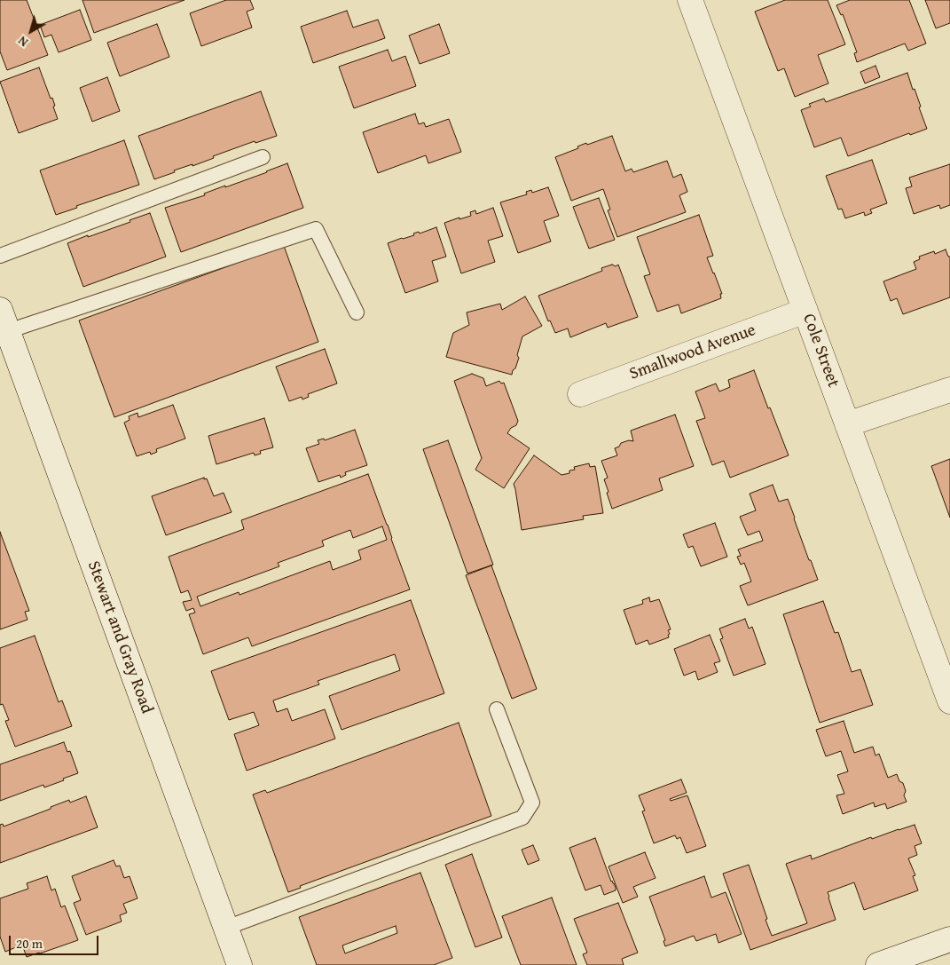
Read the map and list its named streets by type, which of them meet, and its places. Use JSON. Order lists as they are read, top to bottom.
{
  "streets": {
    "street": ["Cole Street", "Smallwood Avenue", "Stewart and Gray Road"]
  },
  "crossings": [
    ["Cole Street", "Smallwood Avenue"]
  ],
  "scale_bar": "20 m",
  "north": "bottom left"
}
